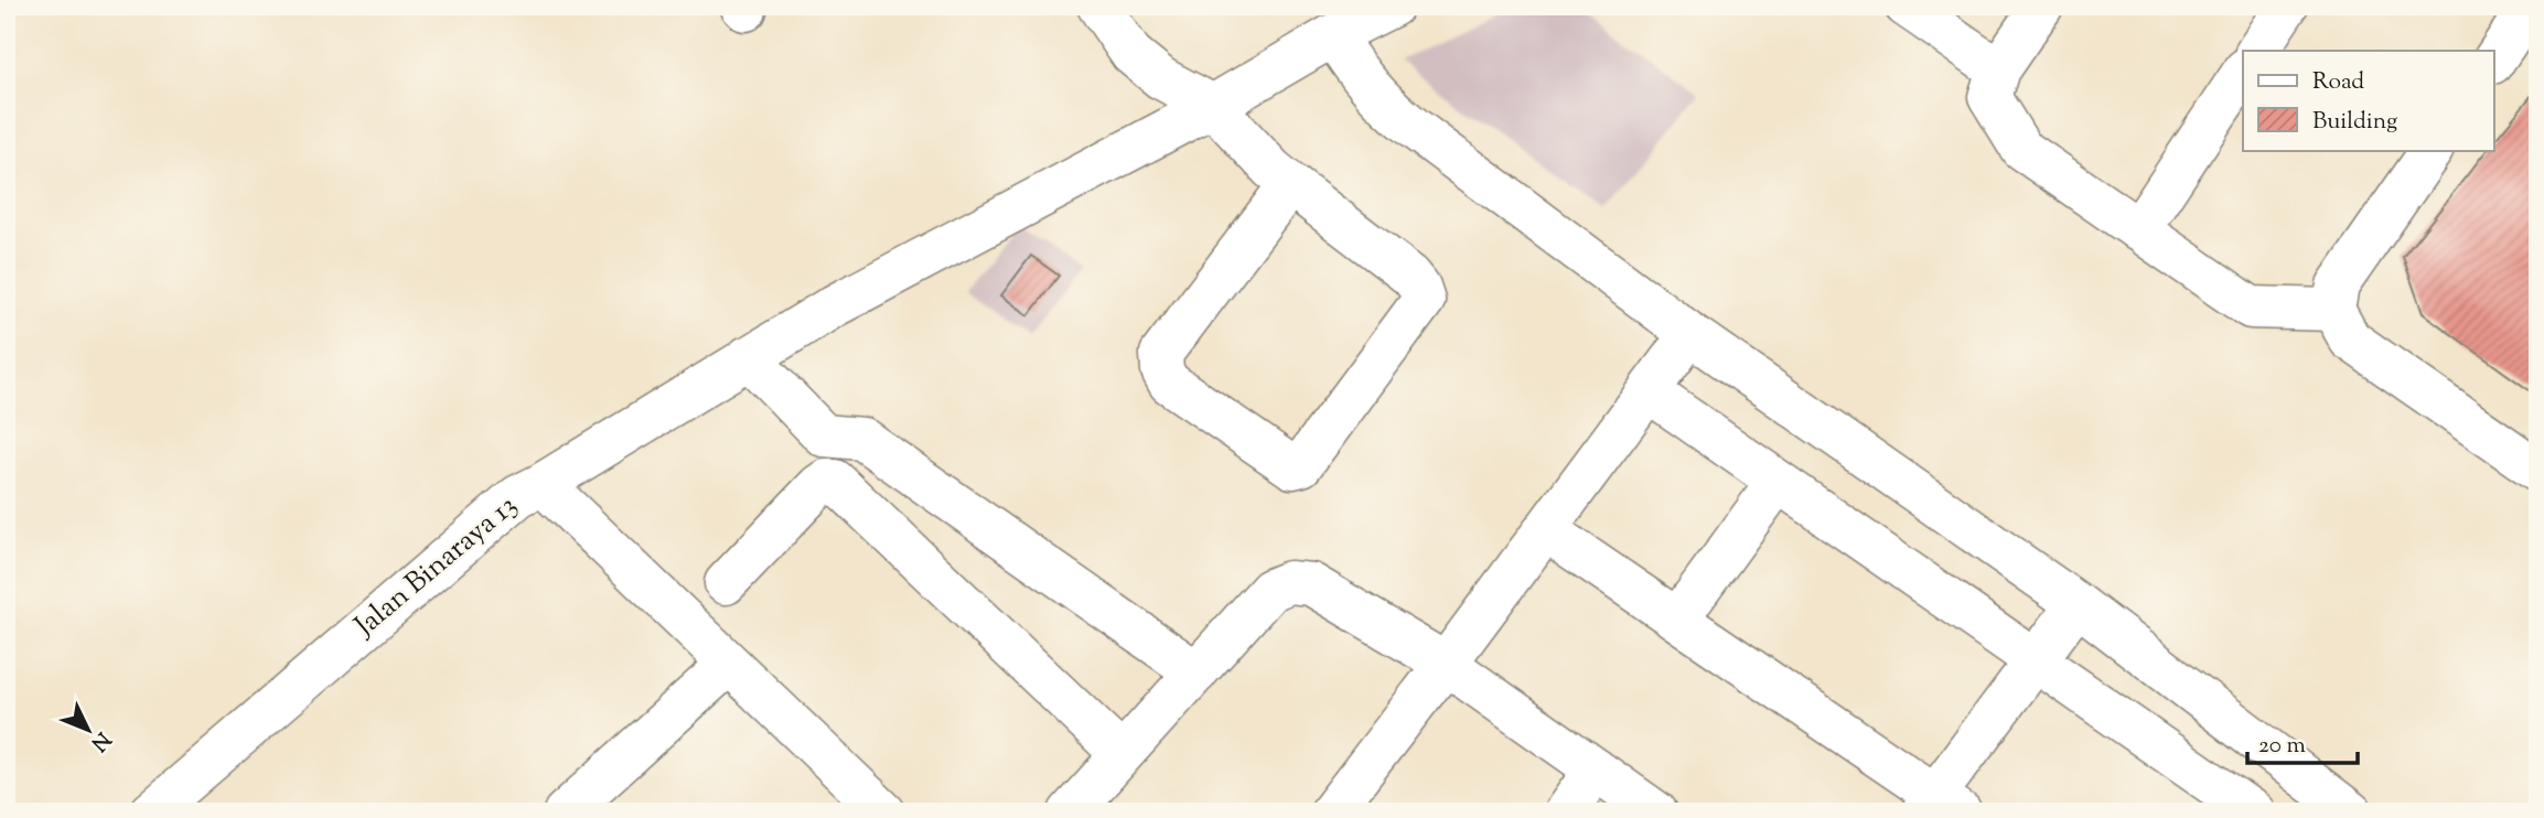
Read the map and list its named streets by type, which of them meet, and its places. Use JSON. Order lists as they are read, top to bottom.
{
  "streets": {
    "street": ["Jalan Binaraya 13"]
  },
  "legend": ["Road", "Building"],
  "scale_bar": "20 m",
  "north": "bottom right"
}
